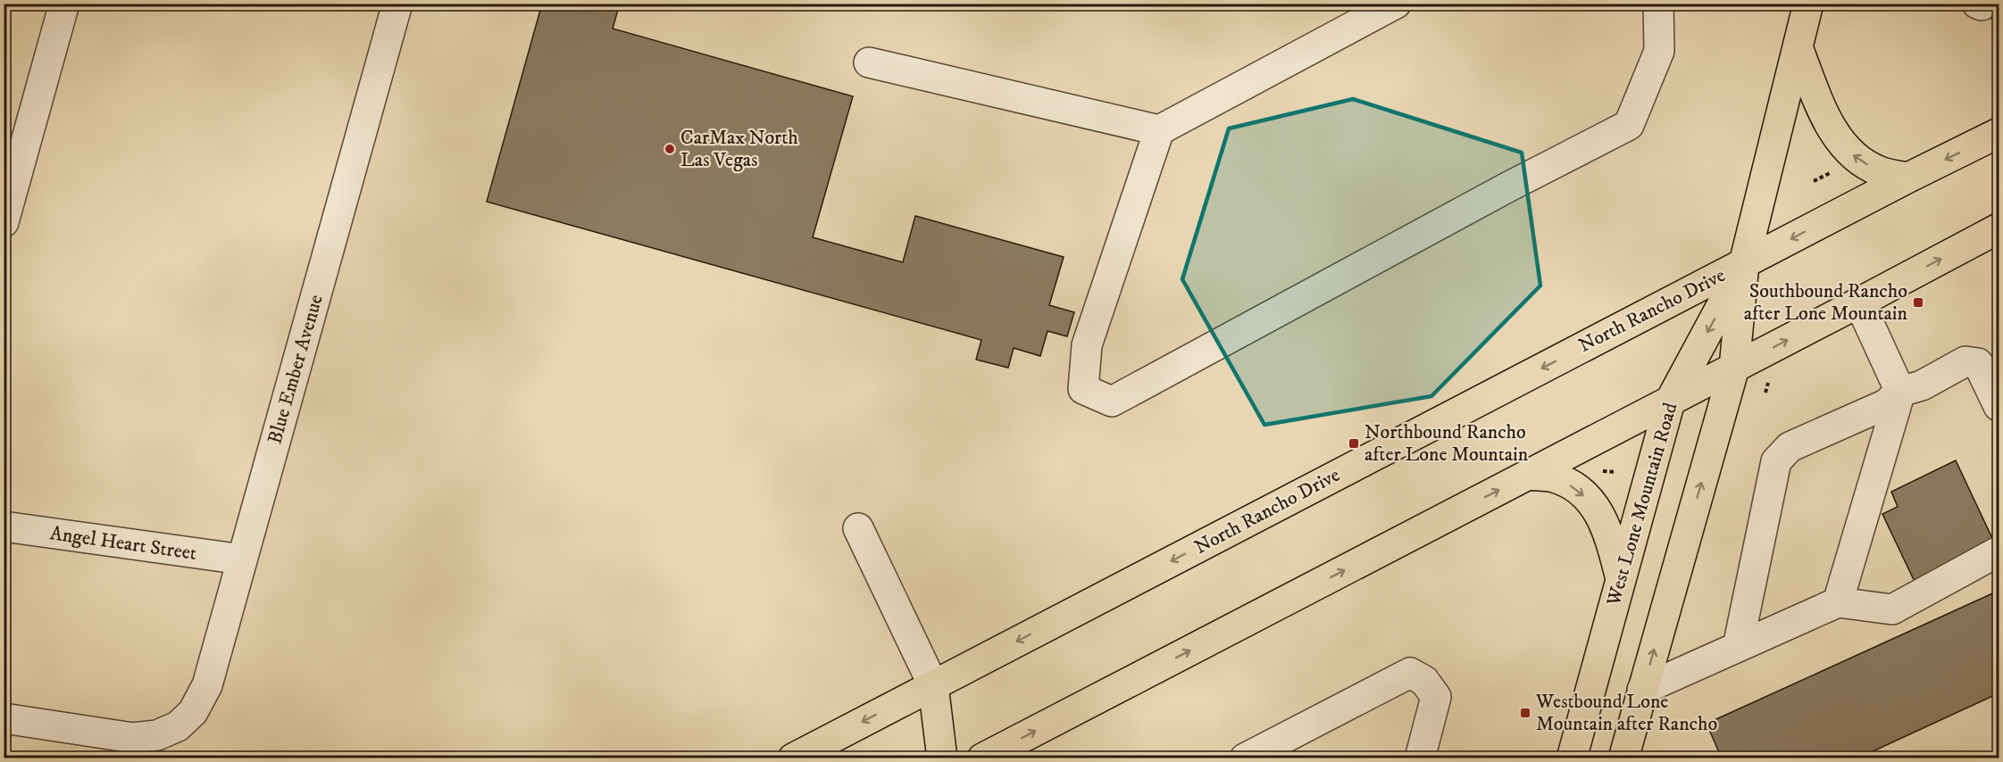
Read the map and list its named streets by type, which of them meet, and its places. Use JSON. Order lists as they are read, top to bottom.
{
  "streets": {
    "main road": ["North Rancho Drive", "West Lone Mountain Road"],
    "street": ["Blue Ember Avenue", "Angel Heart Street"]
  },
  "crossings": [
    ["North Rancho Drive", "West Lone Mountain Road"],
    ["Blue Ember Avenue", "Angel Heart Street"]
  ],
  "places": {
    "other": ["CarMax North Las Vegas"],
    "transit": ["Southbound Rancho after Lone Mountain", "Northbound Rancho after Lone Mountain", "Westbound Lone Mountain after Rancho"]
  }
}
